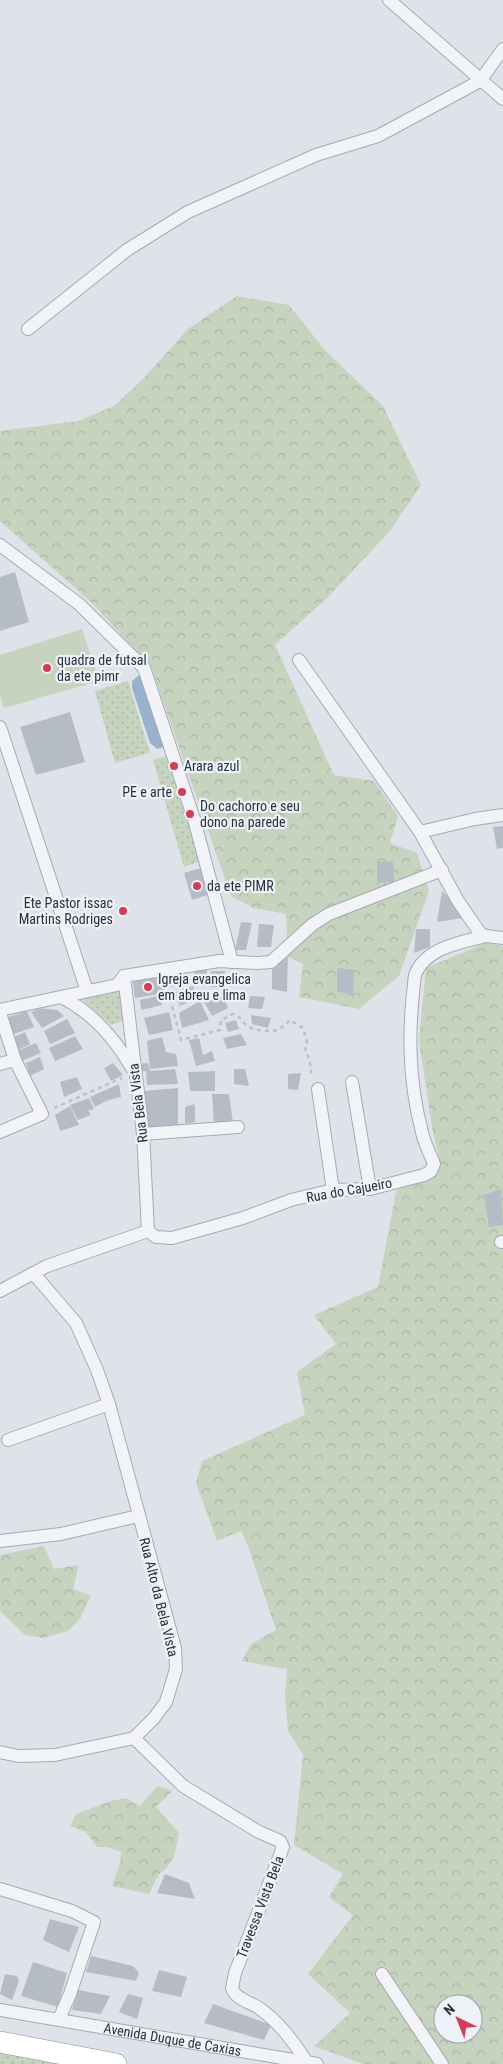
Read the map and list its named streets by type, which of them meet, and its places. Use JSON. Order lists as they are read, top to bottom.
{
  "streets": {
    "street": [
      "Rua Bela Vista",
      "Rua do Cajueiro",
      "Rua Alto da Bela Vista",
      "Travessa Vista Bela",
      "Avenida Duque de Caxias"
    ]
  },
  "crossings": [
    ["Rua Bela Vista", "Rua do Cajueiro"],
    ["Rua Alto da Bela Vista", "Travessa Vista Bela"],
    ["Travessa Vista Bela", "Avenida Duque de Caxias"]
  ],
  "places": [
    "quadra de futsal da ete pimr",
    "Arara azul",
    "PE e arte",
    "Do cachorro e seu dono na parede",
    "da ete PIMR",
    "Ete Pastor issac Martins Rodriges",
    "Igreja evangelica em abreu e lima"
  ],
  "north": "top left"
}
